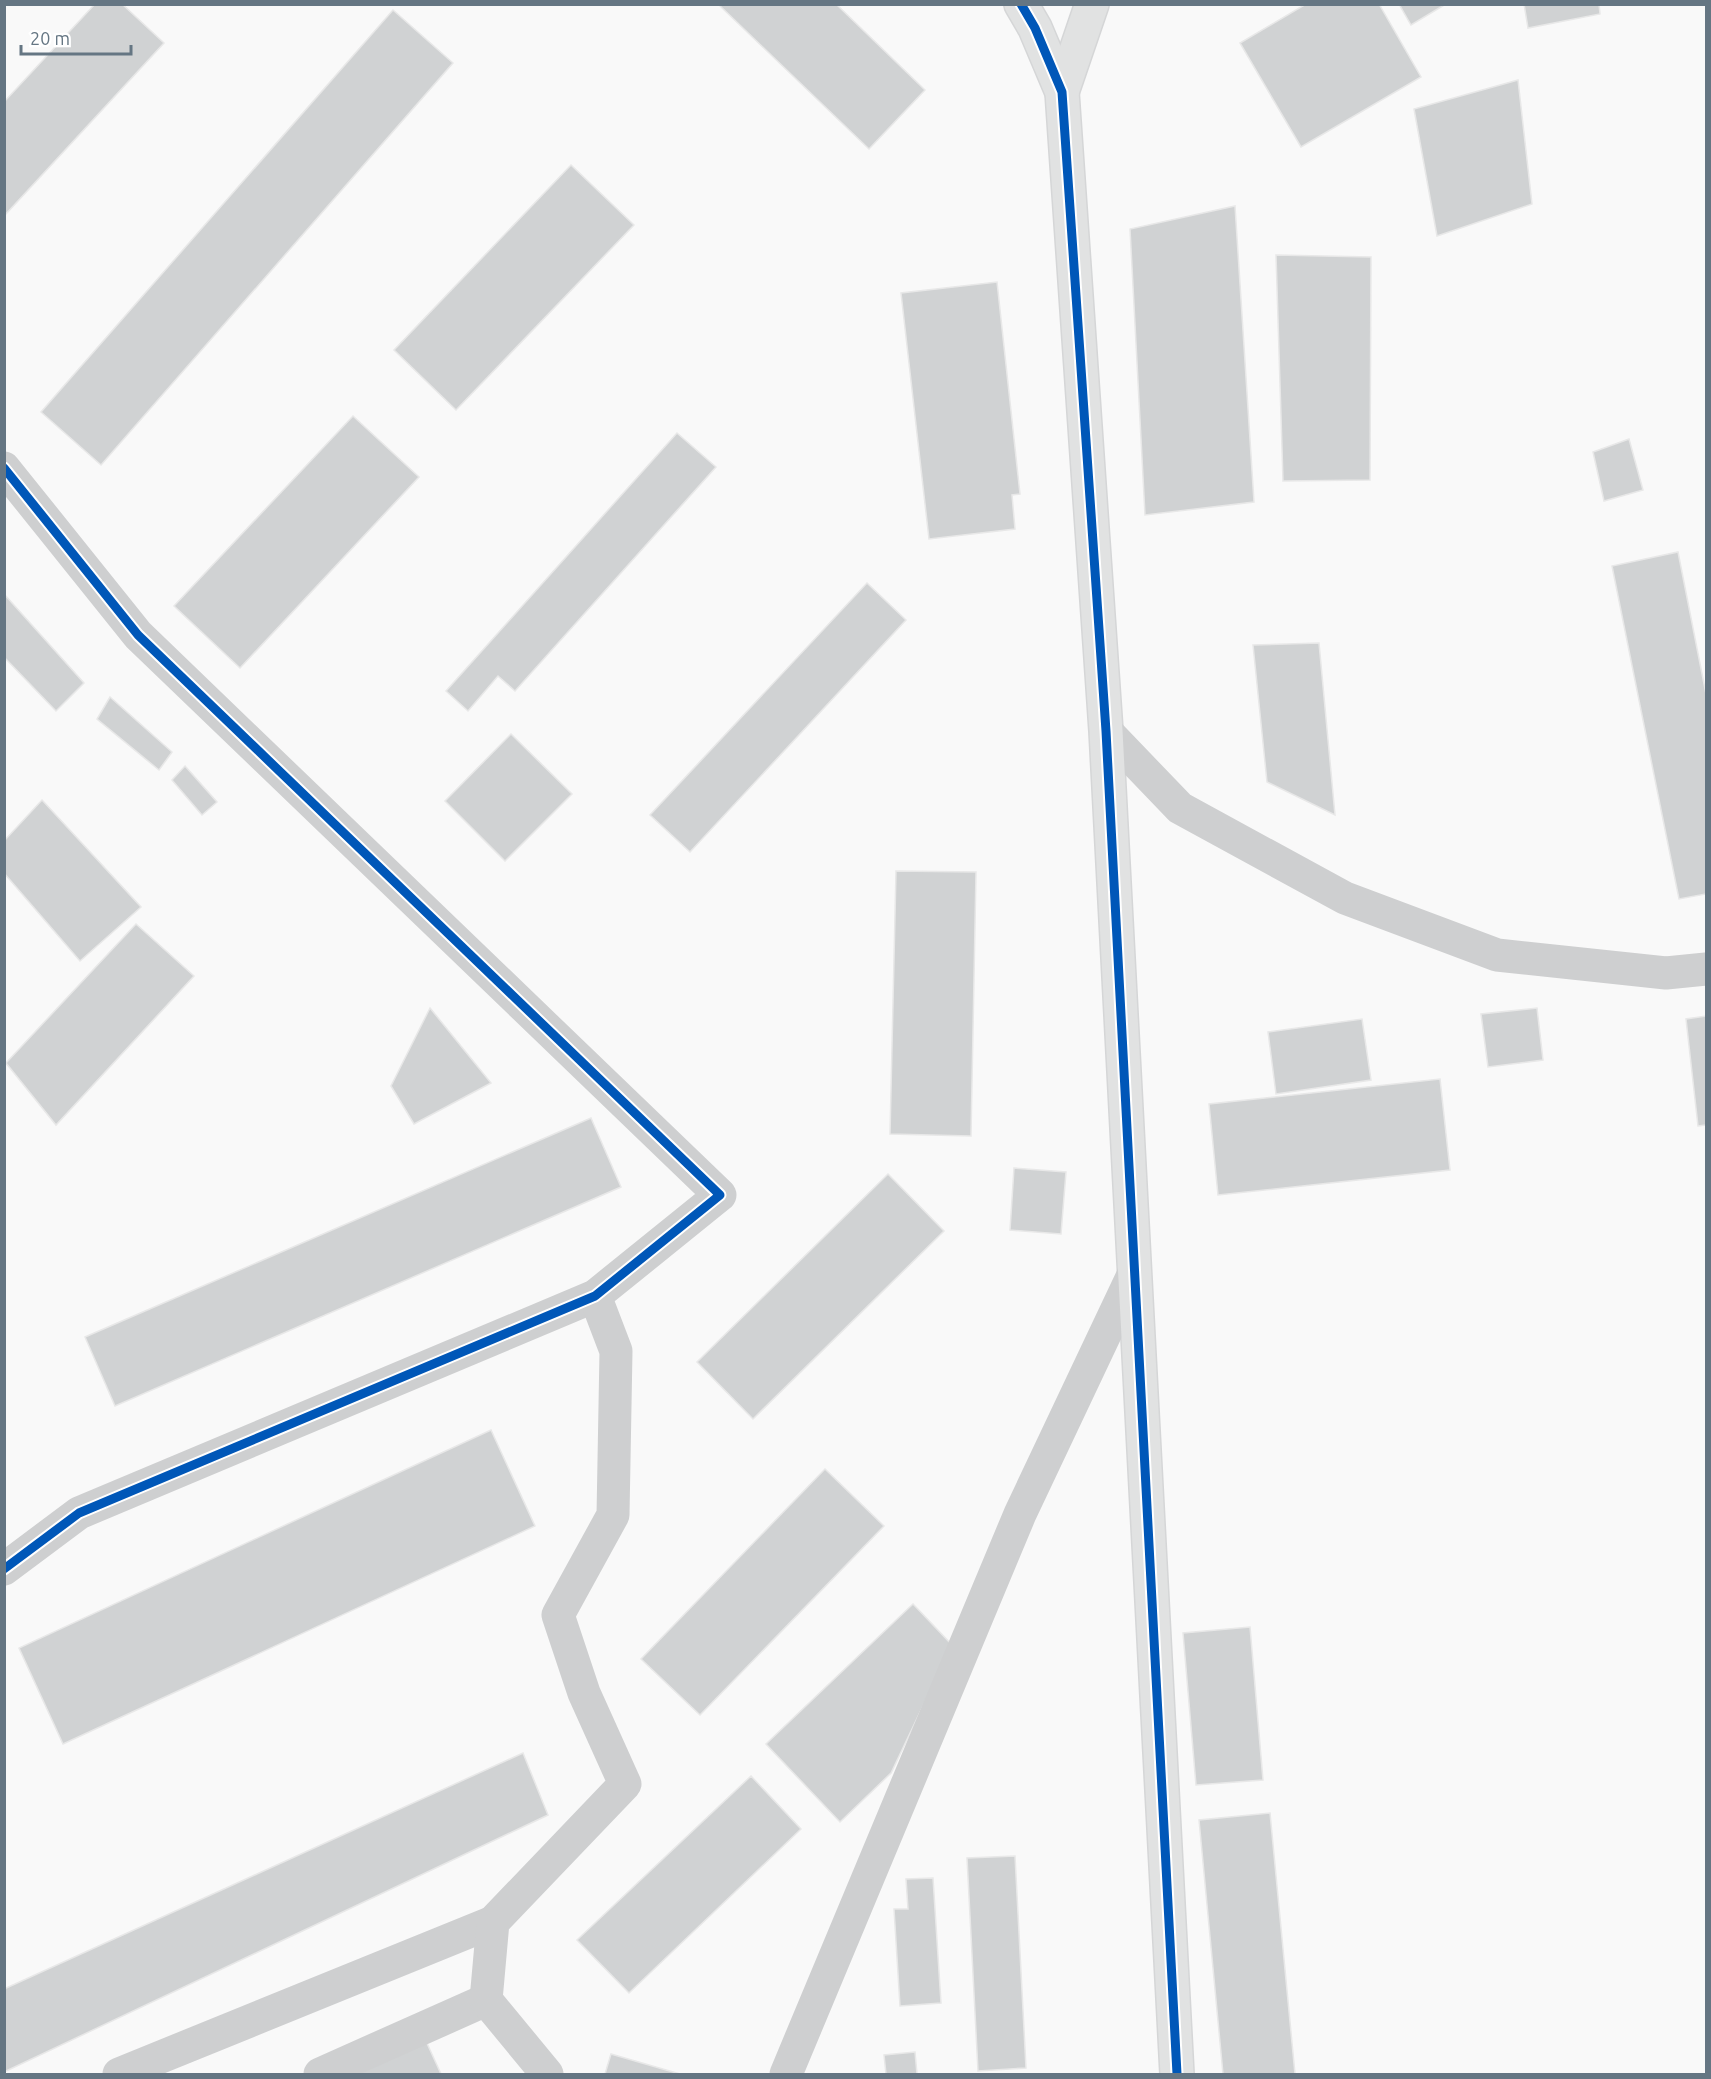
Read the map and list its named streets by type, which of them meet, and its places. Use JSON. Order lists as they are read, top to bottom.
{
  "scale_bar": "20 m"
}
